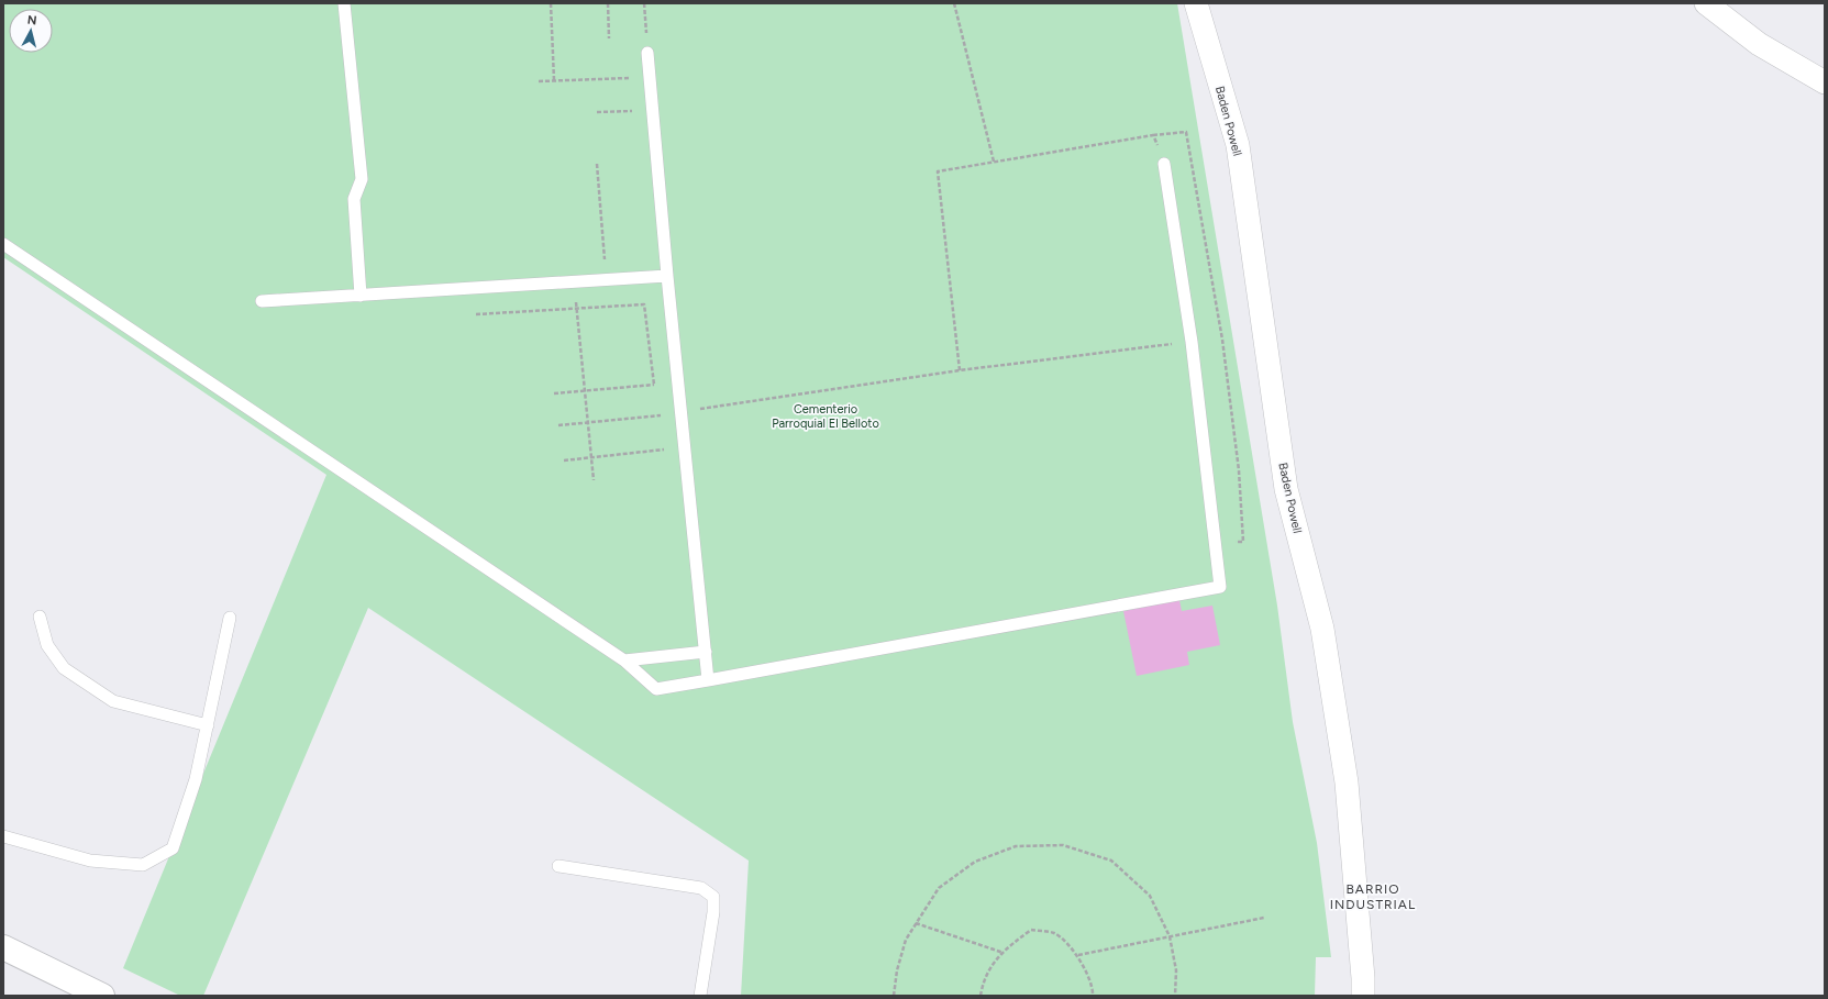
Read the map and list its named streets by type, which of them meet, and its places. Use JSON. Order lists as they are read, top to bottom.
{
  "streets": {
    "street": ["Baden Powell"]
  },
  "districts": ["BARRIO INDUSTRIAL"],
  "parks": ["Cementerio Parroquial El Belloto"],
  "north": "top"
}
